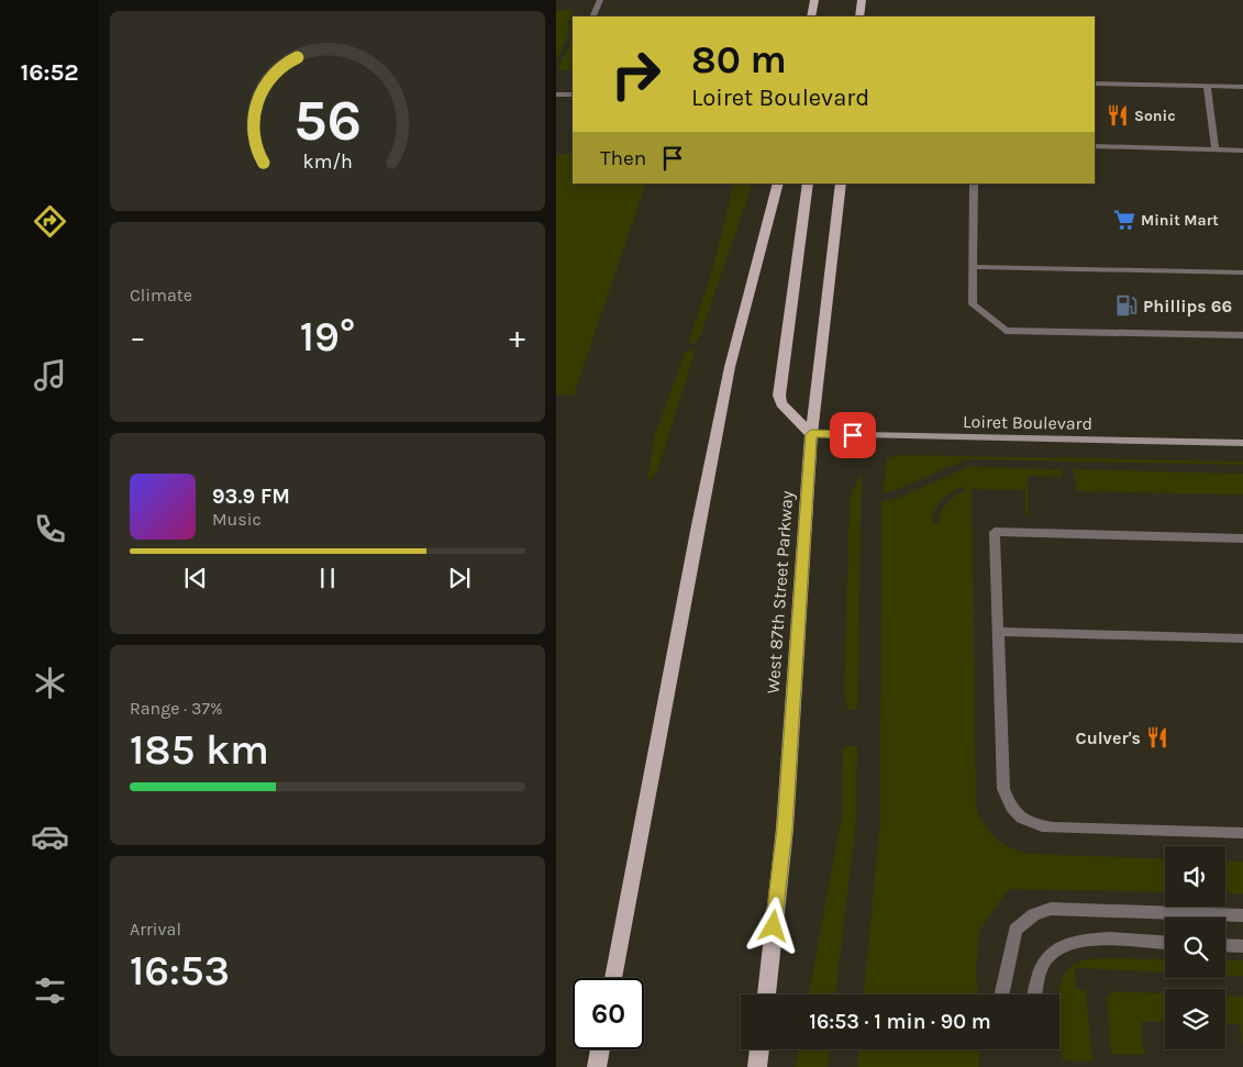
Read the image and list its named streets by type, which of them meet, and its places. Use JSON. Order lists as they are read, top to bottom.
{
  "streets": {
    "main road": ["West 87th Street Parkway"],
    "street": ["Loiret Boulevard"]
  },
  "crossings": [
    ["Loiret Boulevard", "West 87th Street Parkway"]
  ],
  "places": {
    "restaurant": ["Sonic", "Culver's"],
    "supermarket": ["Minit Mart"],
    "fuel station": ["Phillips 66"]
  },
  "page": {
    "tabs": "16:52",
    "turn": ["80 m", "Loiret Boulevard"],
    "then": "Then",
    "tile": [
      "Climate",
      ["Range · 37%", "185 km"],
      ["Arrival", "16:53"]
    ],
    "heat": ["−", "19°", "+"],
    "song": ["93.9 FM", "Music"],
    "limit": "60",
    "trip": "16:53 · 1 min · 90 m",
    "gauge": ["56", "km/h"]
  }
}
